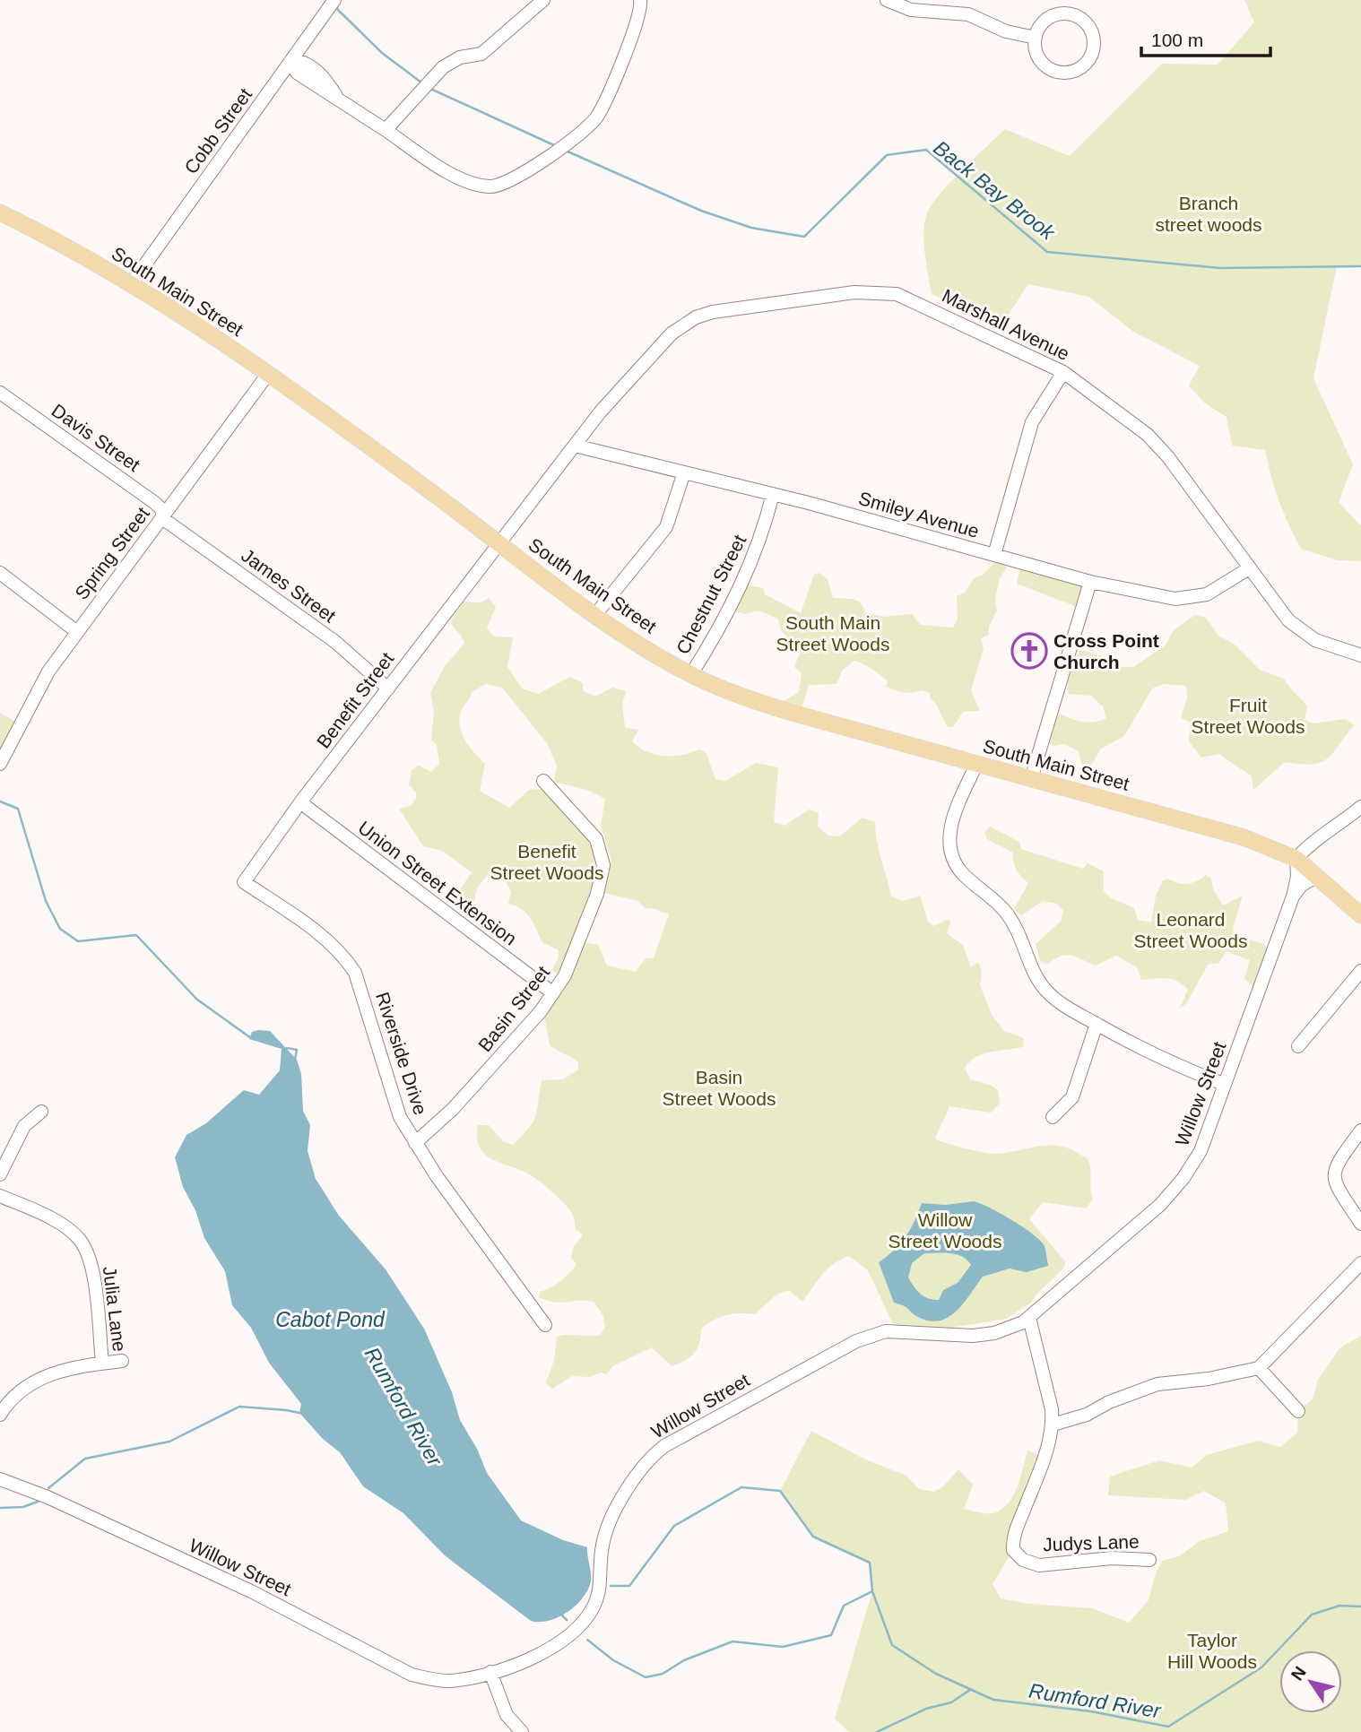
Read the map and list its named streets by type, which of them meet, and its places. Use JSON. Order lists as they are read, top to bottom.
{
  "streets": {
    "main road": ["South Main Street"],
    "street": [
      "Cobb Street",
      "Marshall Avenue",
      "Davis Street",
      "Smiley Avenue",
      "Spring Street",
      "James Street",
      "Chestnut Street",
      "Benefit Street",
      "Union Street Extension",
      "Basin Street",
      "Riverside Drive",
      "Willow Street",
      "Julia Lane",
      "Judys Lane"
    ]
  },
  "crossings": [
    ["Cobb Street", "South Main Street"],
    ["South Main Street", "Marshall Avenue"],
    ["South Main Street", "Spring Street"],
    ["South Main Street", "Chestnut Street"],
    ["South Main Street", "Benefit Street"],
    ["South Main Street", "Willow Street"],
    ["Marshall Avenue", "Smiley Avenue"],
    ["Marshall Avenue", "Benefit Street"],
    ["Davis Street", "Spring Street"],
    ["Davis Street", "James Street"],
    ["Smiley Avenue", "Chestnut Street"],
    ["Spring Street", "James Street"],
    ["James Street", "Benefit Street"],
    ["Benefit Street", "Union Street Extension"],
    ["Benefit Street", "Riverside Drive"],
    ["Union Street Extension", "Basin Street"],
    ["Basin Street", "Riverside Drive"]
  ],
  "water": ["Back Bay Brook", "Cabot Pond", "Rumford River"],
  "parks": [
    "Branch street woods",
    "South Main Street Woods",
    "Fruit Street Woods",
    "Benefit Street Woods",
    "Leonard Street Woods",
    "Basin Street Woods",
    "Willow Street Woods",
    "Taylor Hill Woods"
  ],
  "places": {
    "church": ["Cross Point Church"]
  },
  "scale_bar": "100 m",
  "north": "top left"
}
